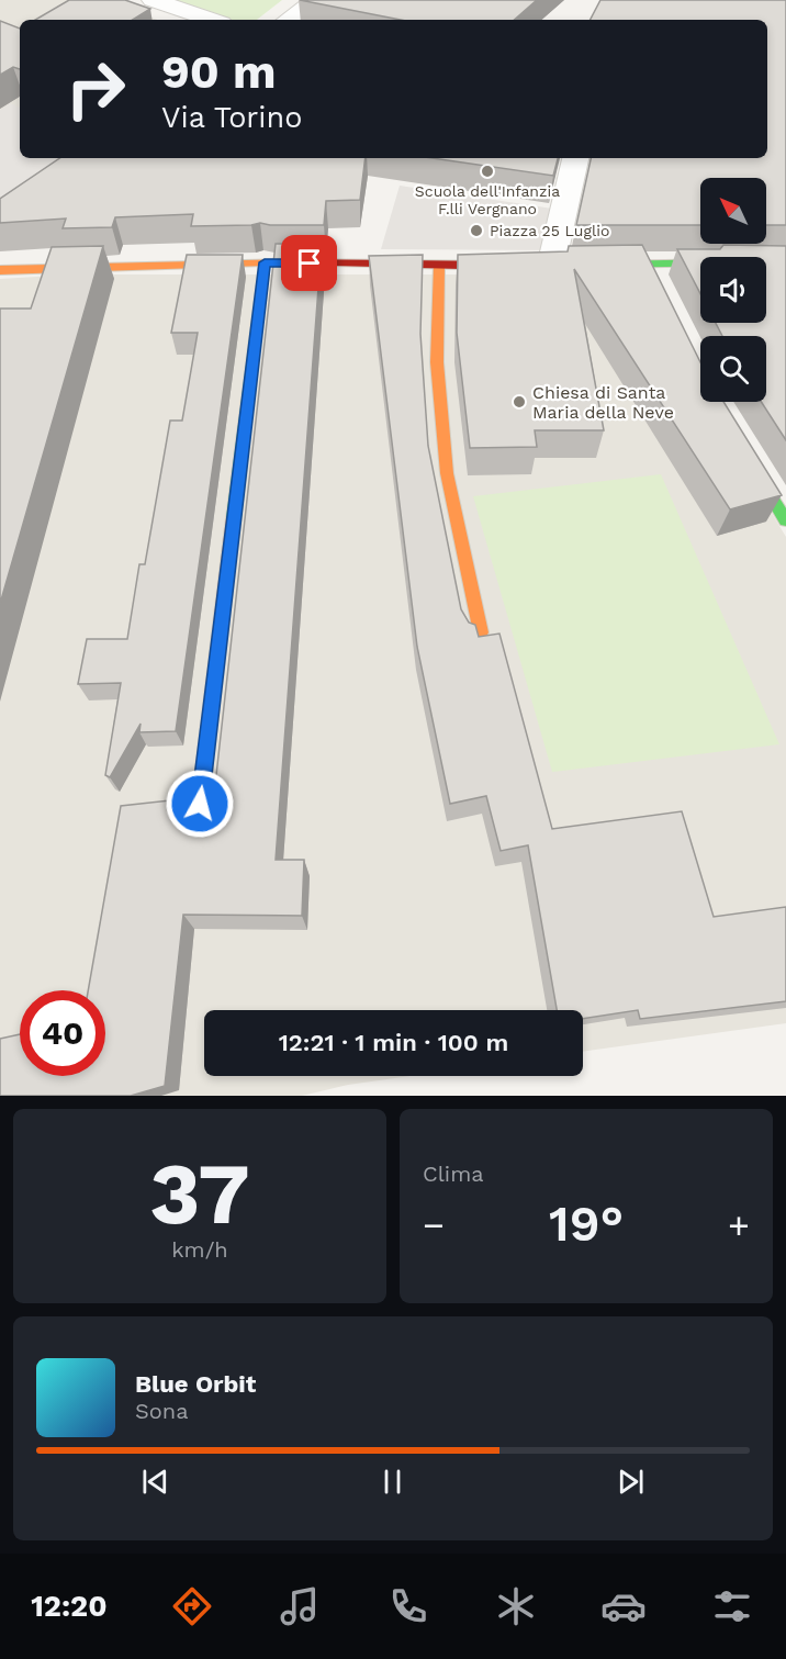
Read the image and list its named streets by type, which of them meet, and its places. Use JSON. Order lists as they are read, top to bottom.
{
  "places": ["Scuola dell'Infanzia F.lli Vergnano", "Piazza 25 Luglio", "Chiesa di Santa Maria della Neve"],
  "north": "top left",
  "page": {
    "turn": ["90 m", "Via Torino"],
    "limit": "40",
    "trip": "12:21 · 1 min · 100 m",
    "tile": [
      ["37", "km/h"],
      "Clima"
    ],
    "heat": ["−", "19°", "+"],
    "song": ["Blue Orbit", "Sona"],
    "tabs": "12:20"
  }
}
